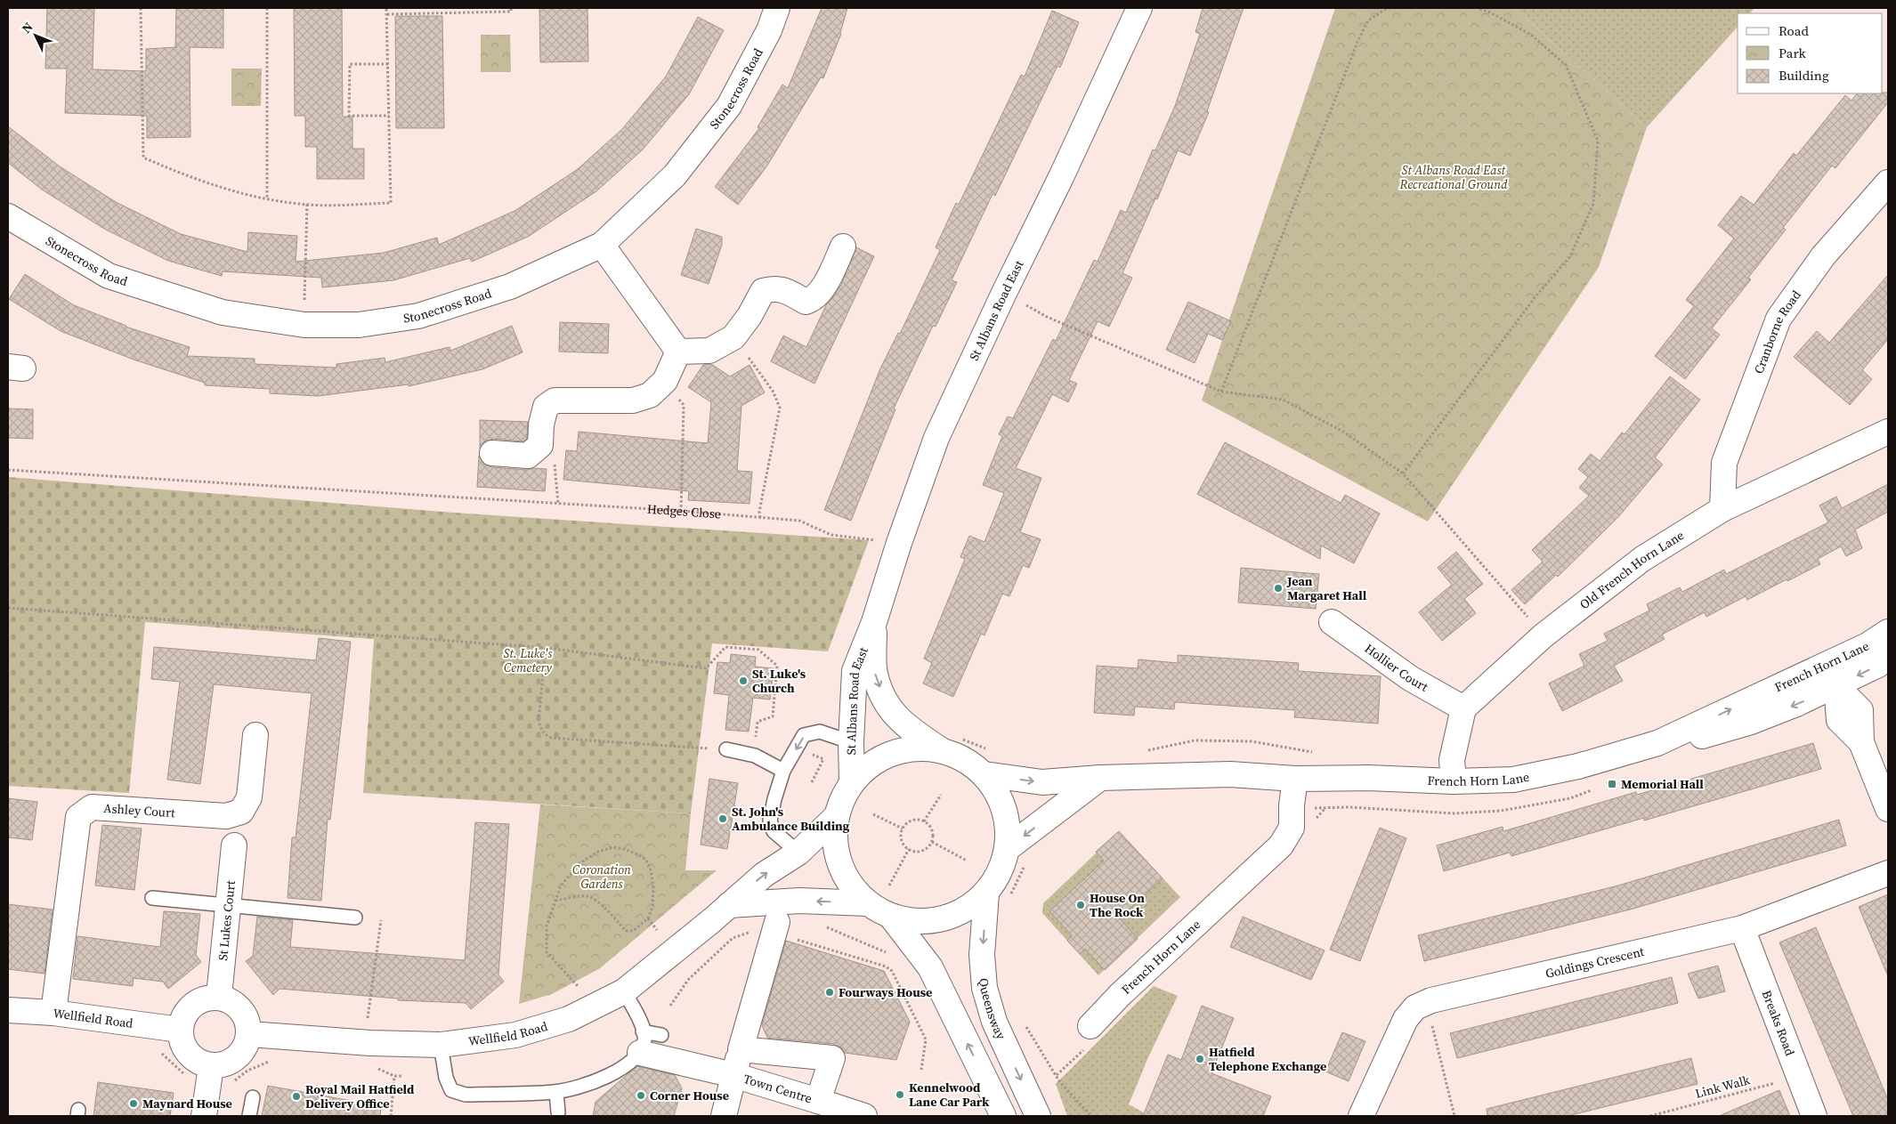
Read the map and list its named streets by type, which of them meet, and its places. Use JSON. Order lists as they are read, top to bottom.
{
  "streets": {
    "street": [
      "Stonecross Road",
      "St Albans Road East",
      "Cranborne Road",
      "Old French Horn Lane",
      "Hollier Court",
      "French Horn Lane",
      "Ashley Court",
      "St Lukes Court",
      "Goldings Crescent",
      "Queensway",
      "Wellfield Road",
      "Breaks Road",
      "Town Centre"
    ],
    "path": ["Hedges Close", "Link Walk"]
  },
  "crossings": [
    ["St Albans Road East", "Hedges Close"],
    ["Cranborne Road", "Old French Horn Lane"],
    ["Old French Horn Lane", "Hollier Court"],
    ["Ashley Court", "Wellfield Road"],
    ["St Lukes Court", "Wellfield Road"],
    ["Goldings Crescent", "Breaks Road"],
    ["Breaks Road", "Link Walk"]
  ],
  "parks": ["St Albans Road East Recreational Ground", "St. Luke's Cemetery", "Coronation Gardens"],
  "places": {
    "other": [
      "Jean Margaret Hall",
      "St. Luke's Church",
      "St. John's Ambulance Building",
      "House On The Rock",
      "Fourways House",
      "Hatfield Telephone Exchange",
      "Kennelwood Lane Car Park",
      "Corner House",
      "Royal Mail Hatfield Delivery Office",
      "Maynard House"
    ],
    "transit": ["Memorial Hall"]
  },
  "legend": ["Road", "Park", "Building"],
  "north": "top left"
}
